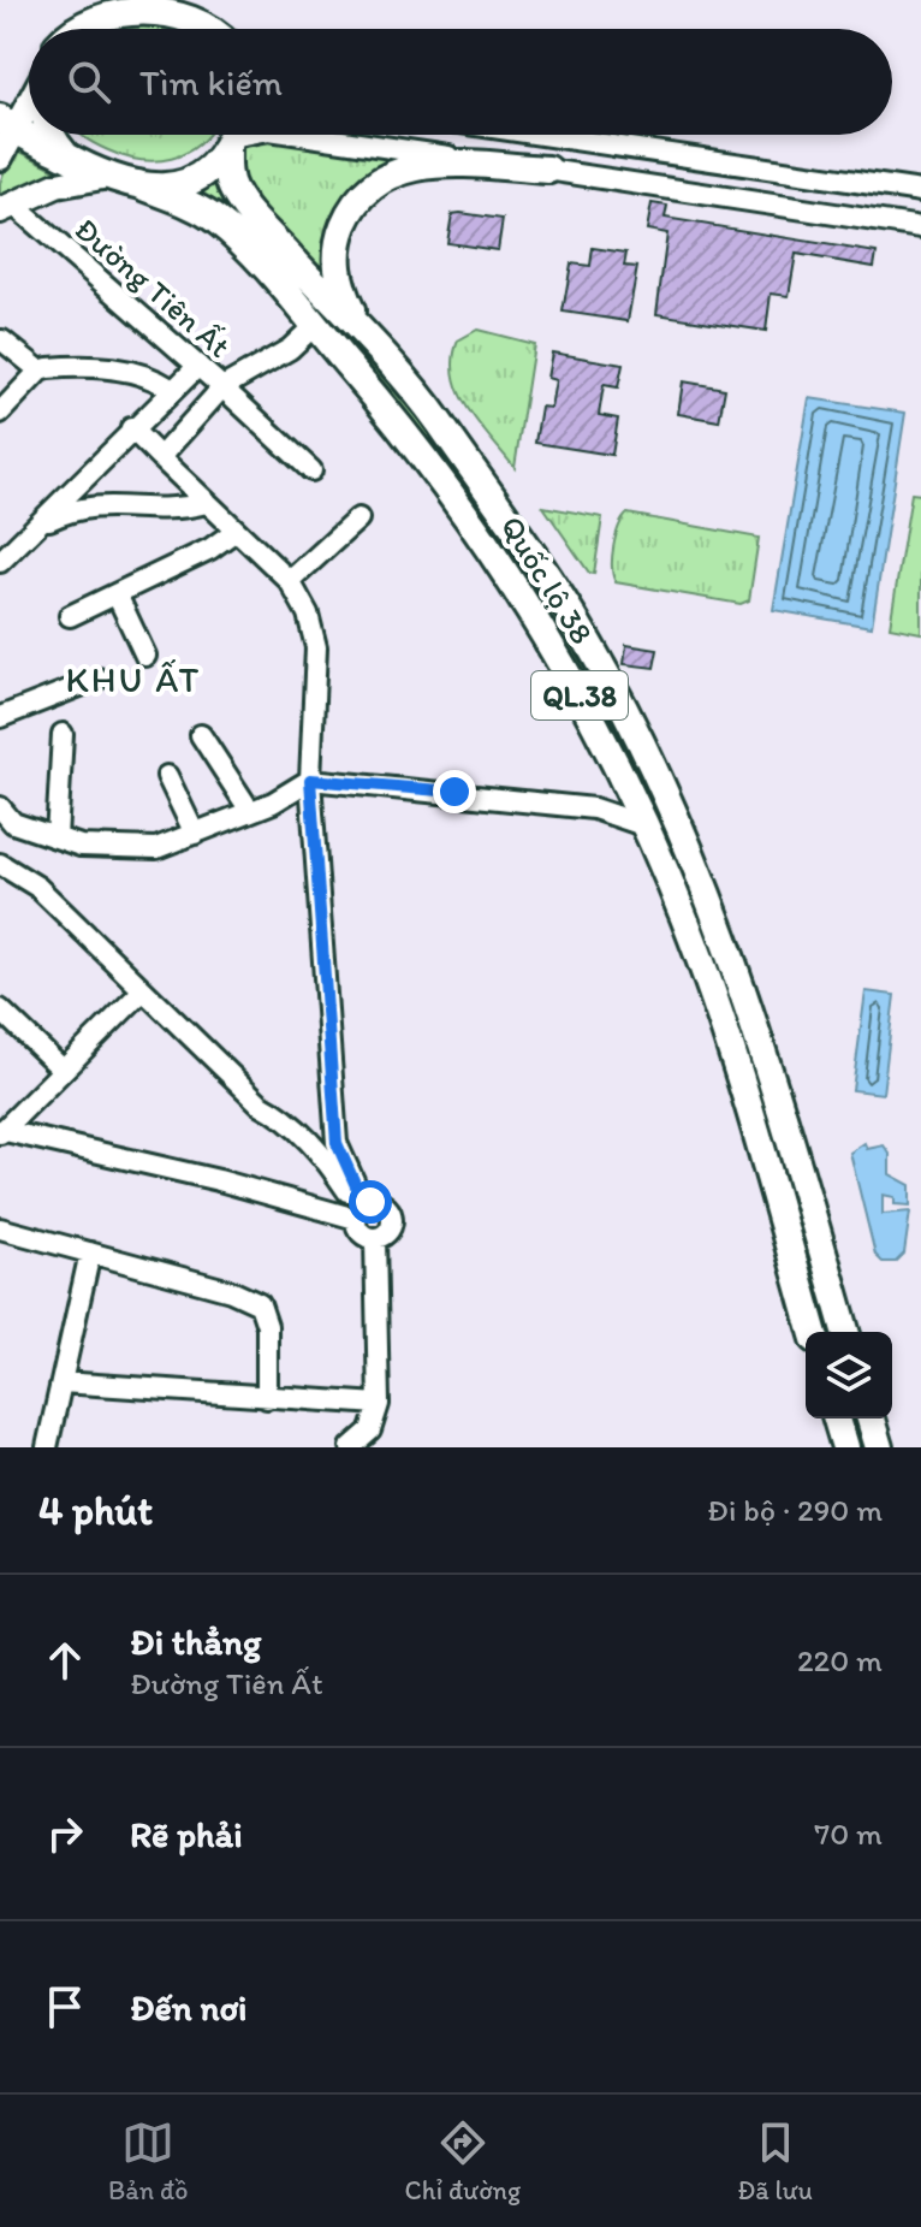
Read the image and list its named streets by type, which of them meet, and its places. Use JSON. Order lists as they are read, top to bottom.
{
  "streets": {
    "highway": ["Quốc lộ 38", "QL.38"],
    "street": ["Đường Tiên Ất"]
  },
  "districts": ["KHU ẤT"],
  "page": {
    "search": "Tìm kiếm",
    "heading": ["4 phút", "Đi bộ · 290 m"],
    "list": [
      ["Đi thẳng", "Đường Tiên Ất", "220 m"],
      ["Rẽ phải", "70 m"],
      "Đến nơi"
    ],
    "nav": ["Bản đồ", "Chỉ đường", "Đã lưu"]
  }
}
